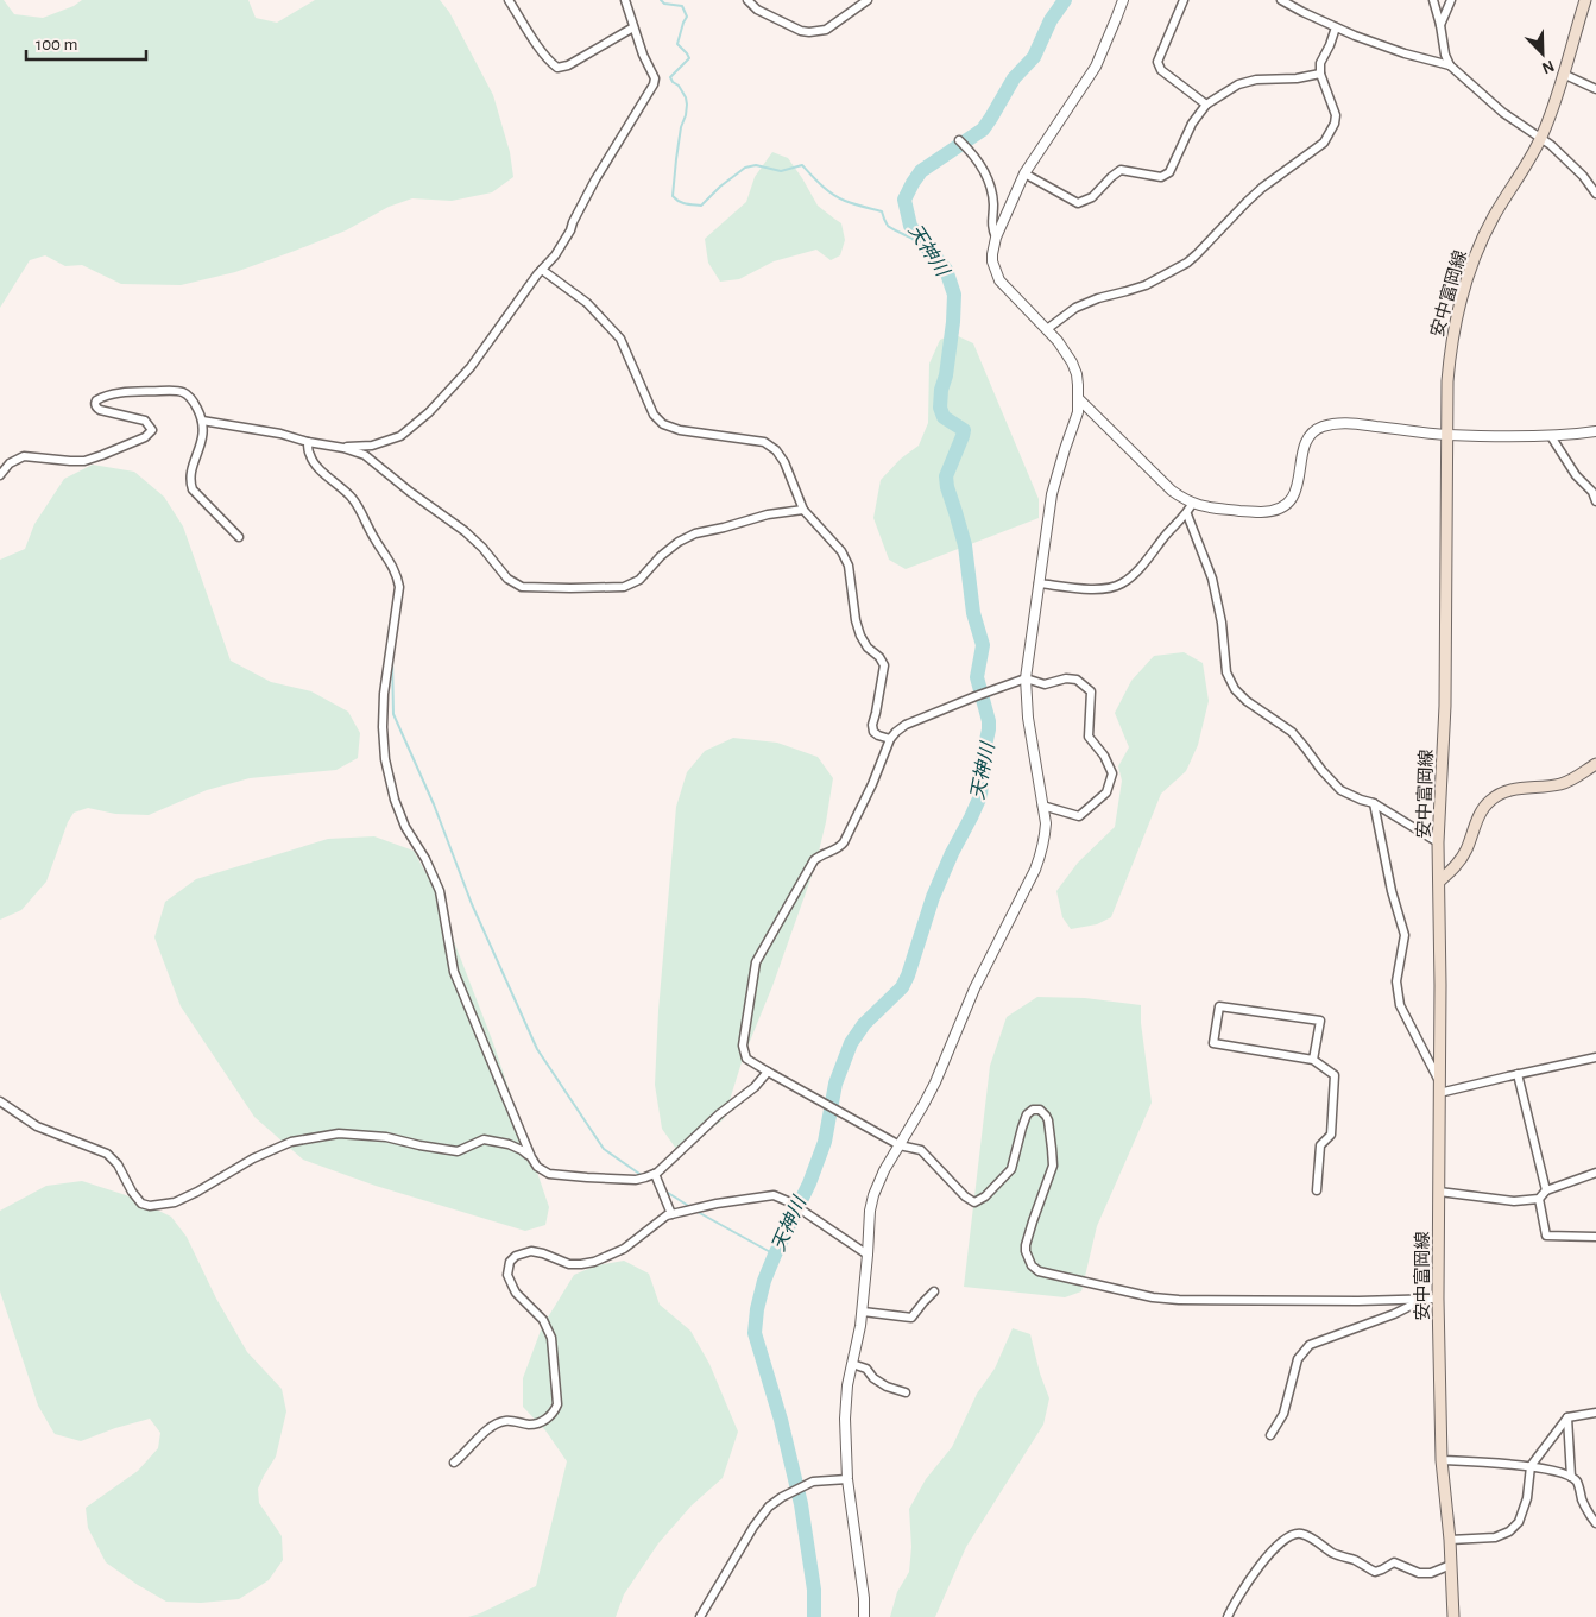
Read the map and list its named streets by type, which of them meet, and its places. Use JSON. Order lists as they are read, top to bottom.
{
  "streets": {
    "main road": ["安中富岡線"]
  },
  "water": ["天神川"],
  "scale_bar": "100 m",
  "north": "bottom right"
}
